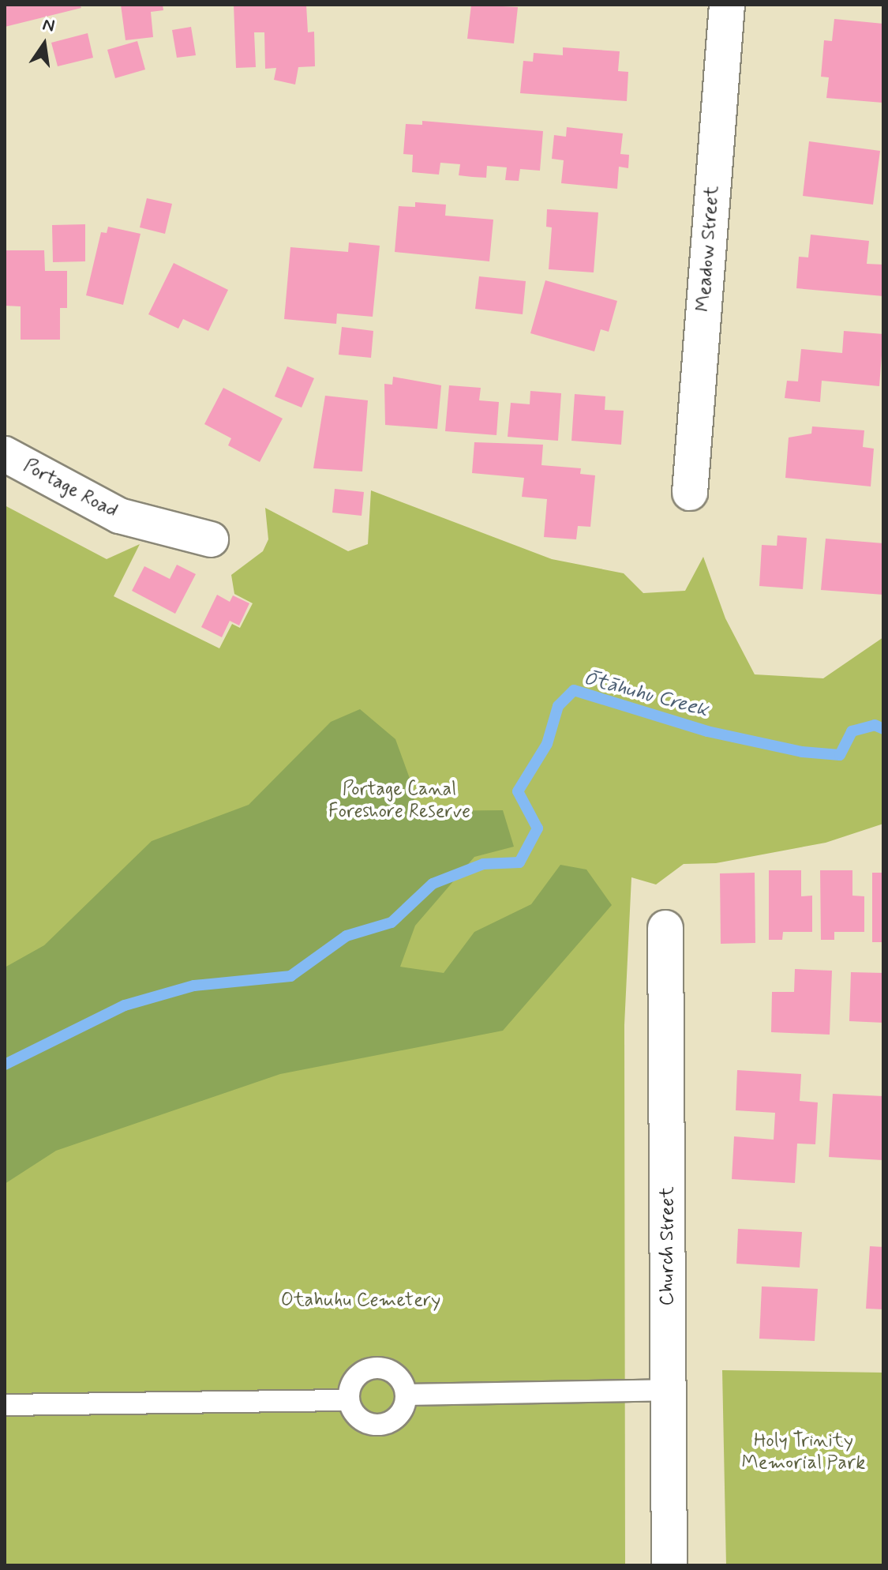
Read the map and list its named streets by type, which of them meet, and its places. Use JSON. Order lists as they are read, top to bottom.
{
  "streets": {
    "street": ["Meadow Street", "Portage Road", "Church Street"]
  },
  "water": ["Ōtāhuhu Creek"],
  "parks": ["Portage Canal Foreshore Reserve", "Otahuhu Cemetery", "Holy Trinity Memorial Park"],
  "north": "top"
}
